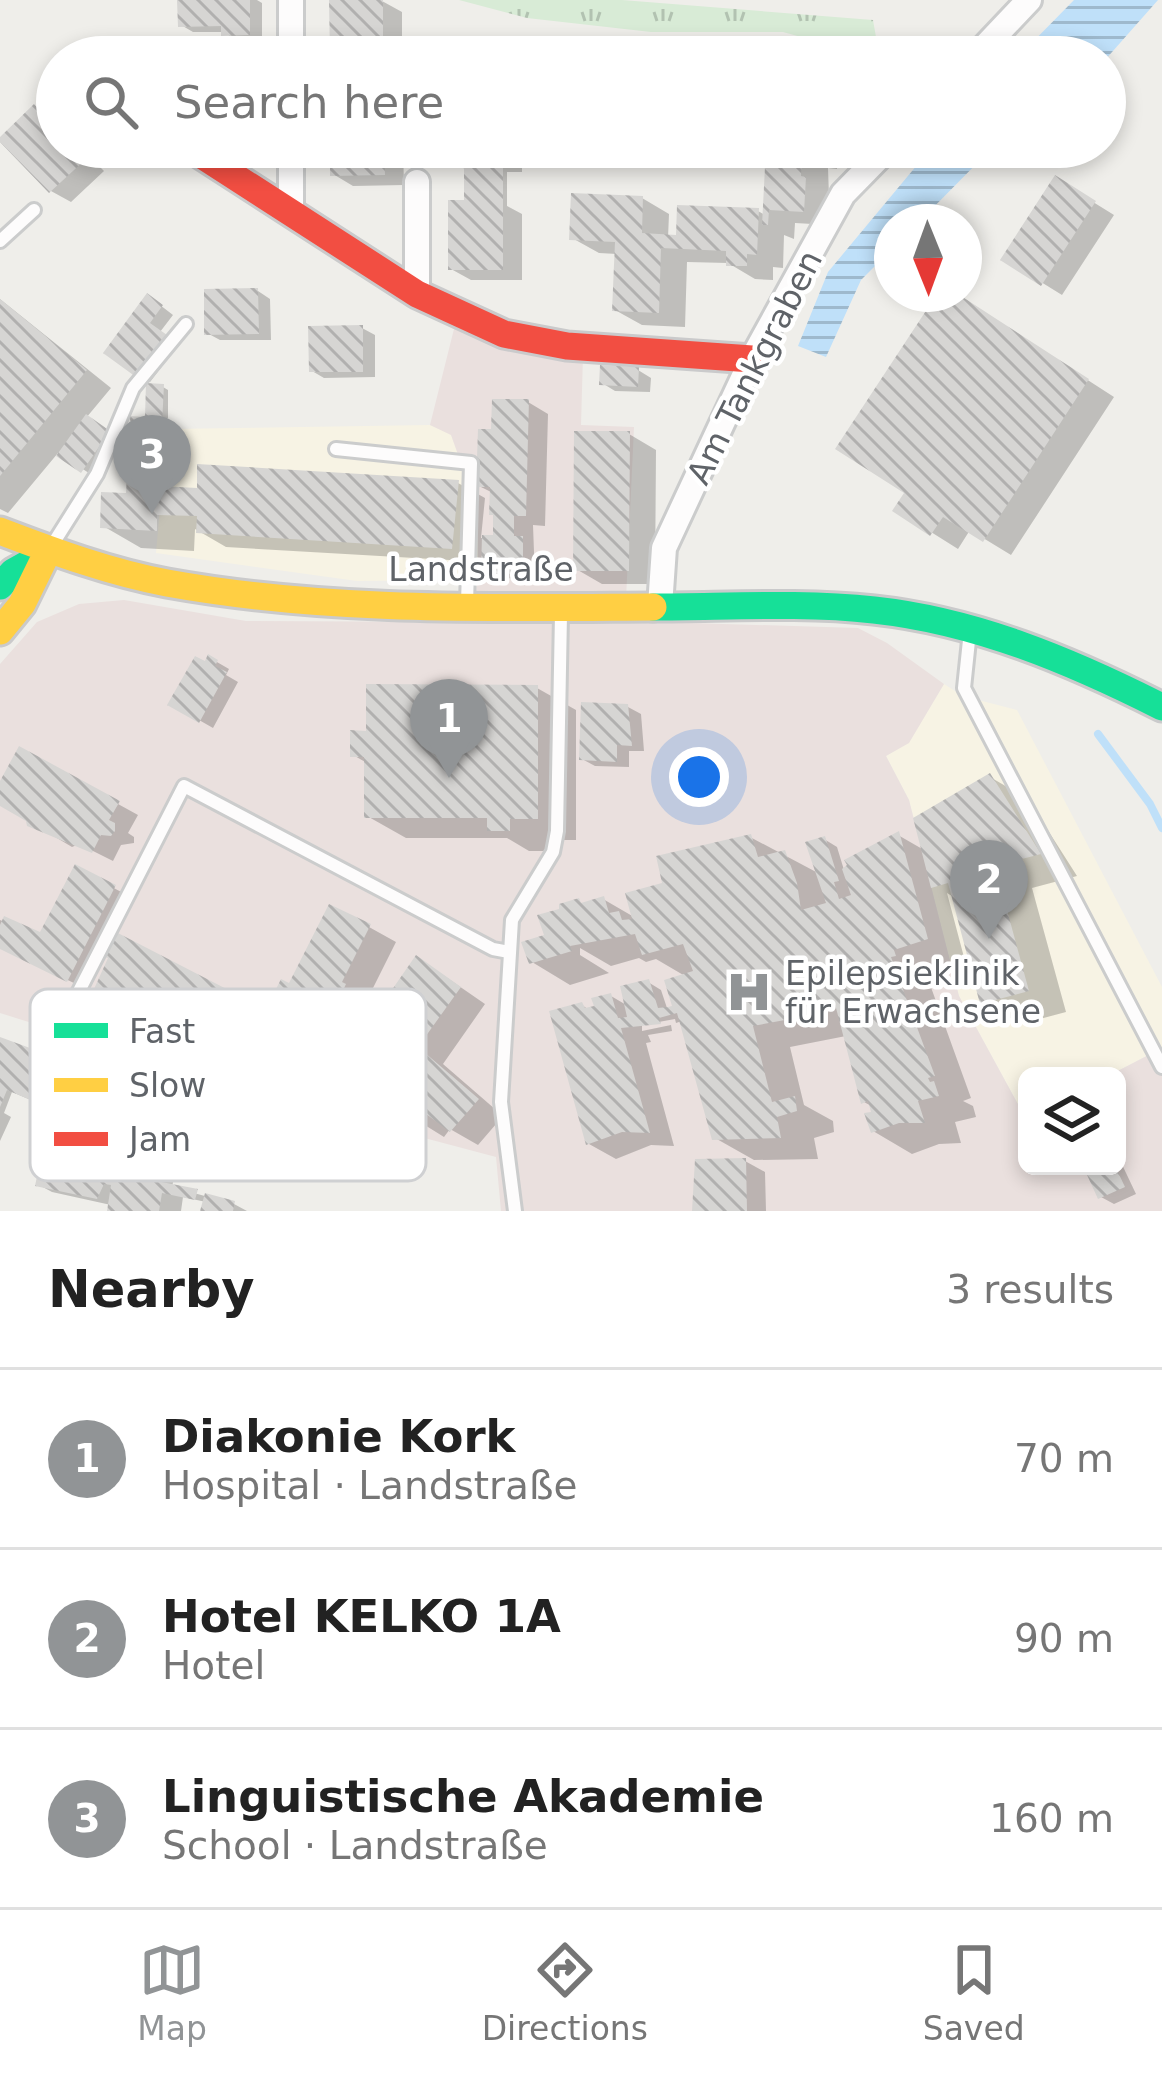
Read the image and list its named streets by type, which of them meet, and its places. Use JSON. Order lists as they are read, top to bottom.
{
  "streets": {
    "main road": ["Landstraße"],
    "street": ["Am Tankgraben"]
  },
  "crossings": [
    ["Am Tankgraben", "Landstraße"]
  ],
  "places": {
    "hospital": ["Epilepsieklinik für Erwachsene"]
  },
  "legend": ["Fast", "Slow", "Jam"],
  "north": "bottom",
  "page": {
    "search": "Search here",
    "pins": ["3", "1", "2"],
    "heading": ["Nearby", "3 results"],
    "list": [
      {
        "mark": "1",
        "name": "Diakonie Kork",
        "note": "Hospital · Landstraße",
        "value": "70 m"
      },
      {
        "mark": "2",
        "name": "Hotel KELKO 1A",
        "note": "Hotel",
        "value": "90 m"
      },
      {
        "mark": "3",
        "name": "Linguistische Akademie",
        "note": "School · Landstraße",
        "value": "160 m"
      }
    ],
    "nav": ["Map", "Directions", "Saved"]
  }
}
